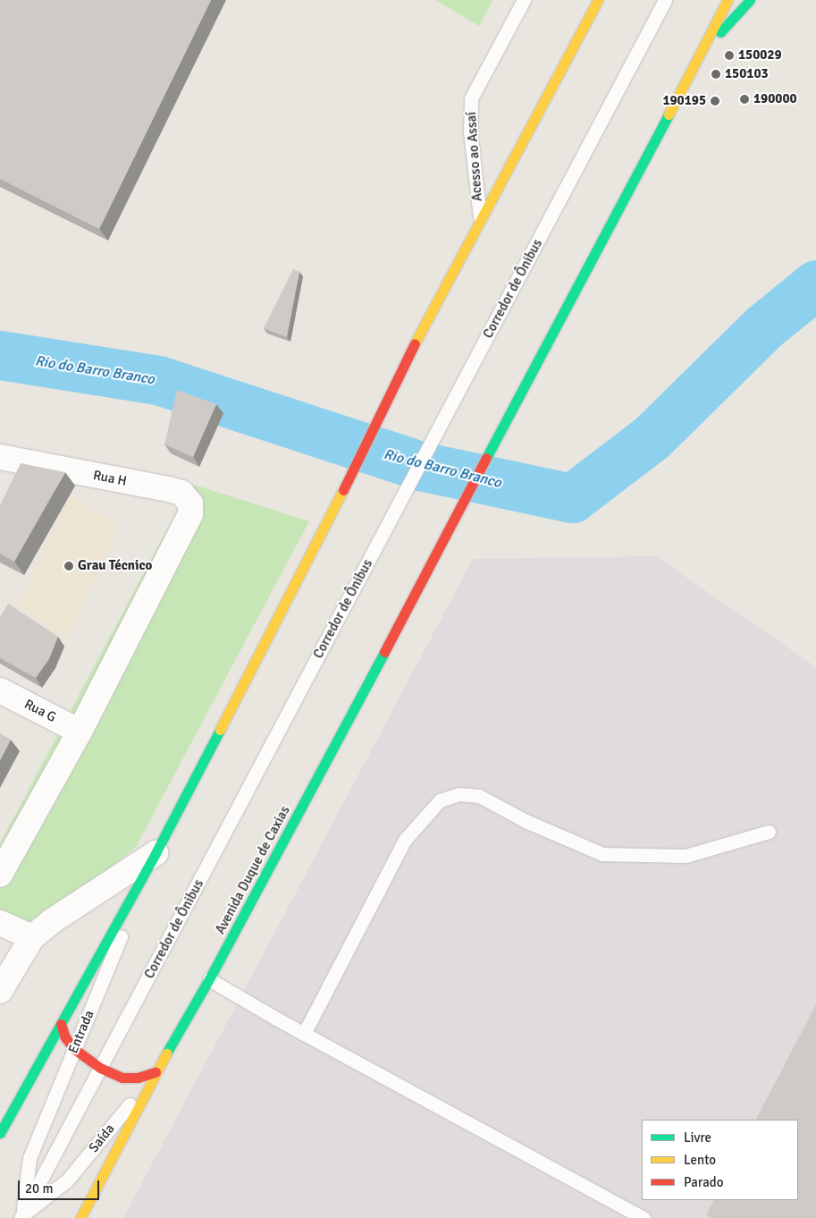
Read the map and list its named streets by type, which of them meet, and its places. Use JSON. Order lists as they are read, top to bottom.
{
  "streets": {
    "highway": ["Avenida Duque de Caxias"],
    "street": ["Rua H", "Rua G"],
    "lane": [
      "Acesso ao Assaí",
      "Corredor de Ônibus",
      "Entrada",
      "Saída"
    ]
  },
  "crossings": [
    ["Corredor de Ônibus", "Entrada"],
    ["Corredor de Ônibus", "Saída"],
    ["Rua H", "Rua G"],
    ["Avenida Duque de Caxias", "Saída"],
    ["Entrada", "Saída"]
  ],
  "water": ["Rio do Barro Branco"],
  "places": [
    "150029",
    "150103",
    "190000",
    "190195",
    "Grau Técnico"
  ],
  "legend": ["Livre", "Lento", "Parado"],
  "scale_bar": "20 m"
}
